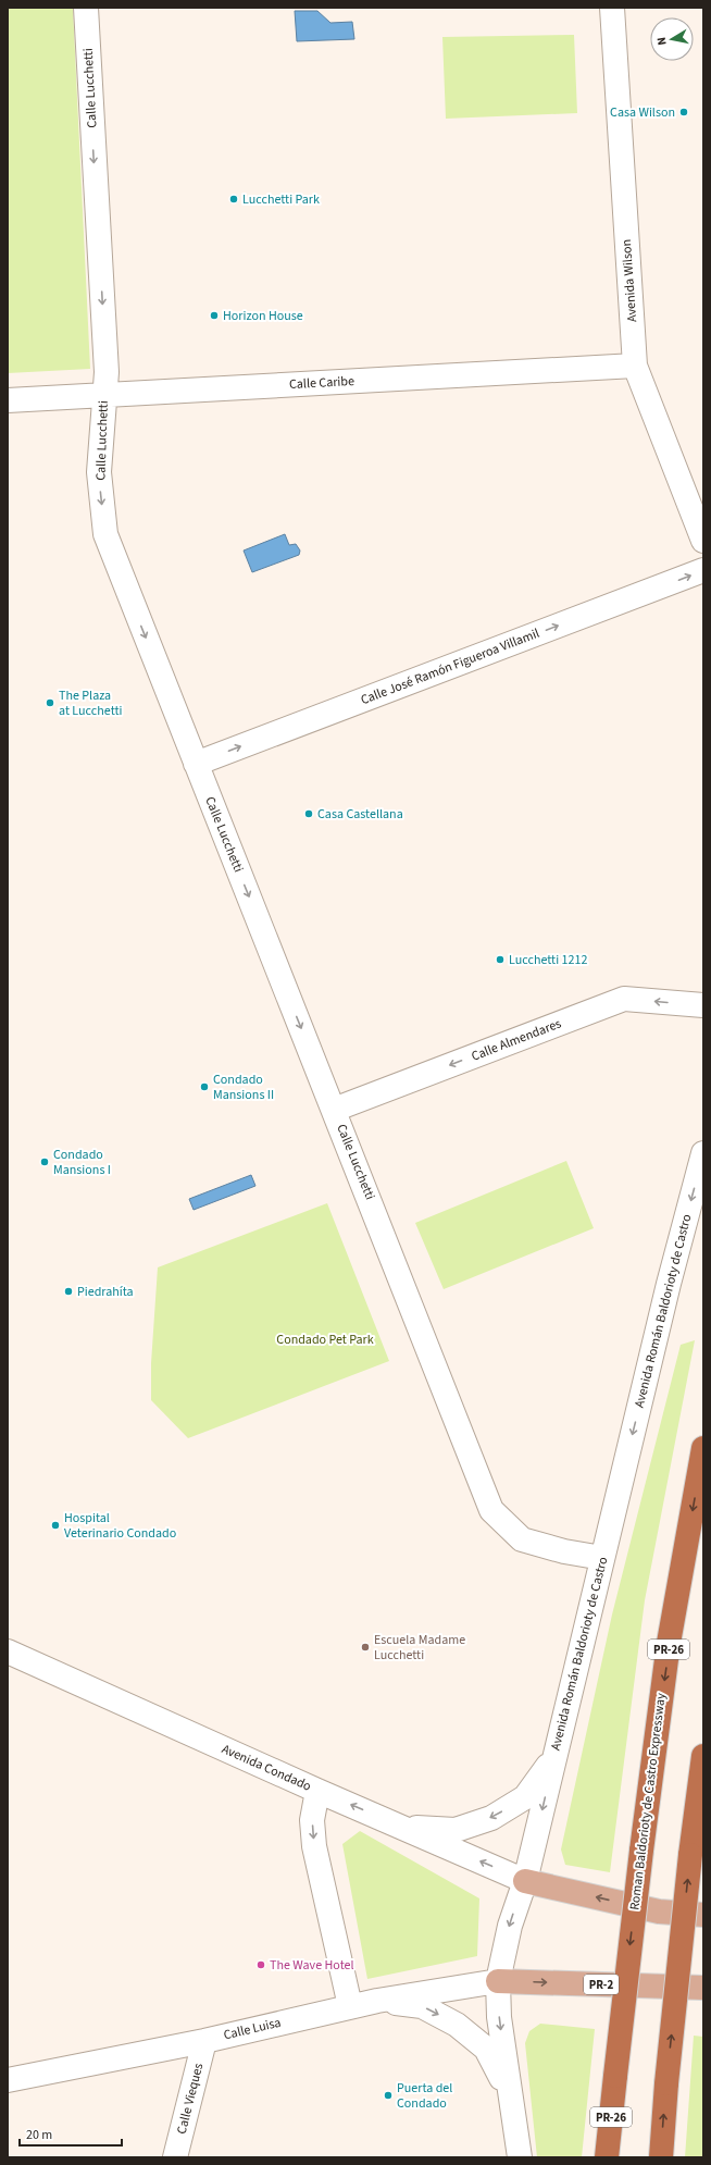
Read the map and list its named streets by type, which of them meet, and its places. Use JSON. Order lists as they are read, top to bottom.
{
  "streets": {
    "highway": ["PR-26", "Roman Baldorioty de Castro Expressway"],
    "main road": ["PR-2"],
    "street": [
      "Calle Lucchetti",
      "Avenida Wilson",
      "Calle Caribe",
      "Calle José Ramón Figueroa Villamil",
      "Calle Almendares",
      "Avenida Román Baldorioty de Castro",
      "Avenida Condado",
      "Calle Luisa",
      "Calle Vieques"
    ]
  },
  "crossings": [
    ["Calle Lucchetti", "Calle Caribe"],
    ["Calle Lucchetti", "Calle José Ramón Figueroa Villamil"],
    ["Calle Lucchetti", "Calle Almendares"],
    ["Calle Lucchetti", "Avenida Román Baldorioty de Castro"],
    ["Avenida Wilson", "Calle Caribe"],
    ["Avenida Román Baldorioty de Castro", "Avenida Condado"],
    ["Avenida Román Baldorioty de Castro", "PR-2"],
    ["Avenida Román Baldorioty de Castro", "Calle Luisa"],
    ["PR-2", "Calle Luisa"],
    ["Calle Luisa", "Calle Vieques"]
  ],
  "one_way": [
    "Calle Lucchetti",
    "Calle José Ramón Figueroa Villamil",
    "Calle Almendares",
    "Avenida Román Baldorioty de Castro"
  ],
  "parks": ["Condado Pet Park"],
  "places": [
    "Casa Wilson",
    "Lucchetti Park",
    "Horizon House",
    "The Plaza at Lucchetti",
    "Casa Castellana",
    "Lucchetti 1212",
    "Condado Mansions II",
    "Condado Mansions I",
    "Piedrahíta",
    "Hospital Veterinario Condado",
    "Escuela Madame Lucchetti",
    "The Wave Hotel",
    "Puerta del Condado"
  ],
  "scale_bar": "20 m",
  "north": "left"
}
